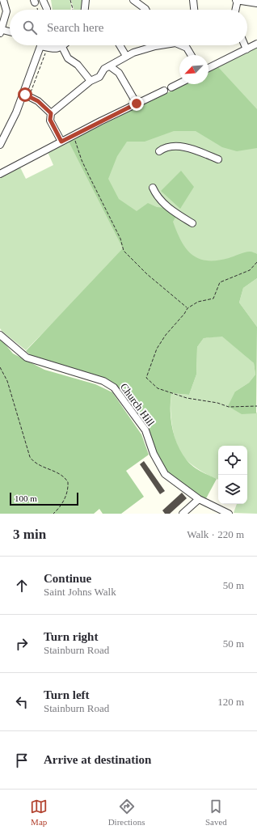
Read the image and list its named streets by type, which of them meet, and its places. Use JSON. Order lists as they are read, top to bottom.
{
  "streets": {
    "street": ["Church Hill"]
  },
  "scale_bar": "100 m",
  "north": "bottom left",
  "page": {
    "search": "Search here",
    "scale": "100 m",
    "heading": ["3 min", "Walk · 220 m"],
    "list": [
      ["Continue", "Saint Johns Walk", "50 m"],
      ["Turn right", "Stainburn Road", "50 m"],
      ["Turn left", "Stainburn Road", "120 m"],
      "Arrive at destination"
    ],
    "nav": ["Map", "Directions", "Saved"]
  }
}
